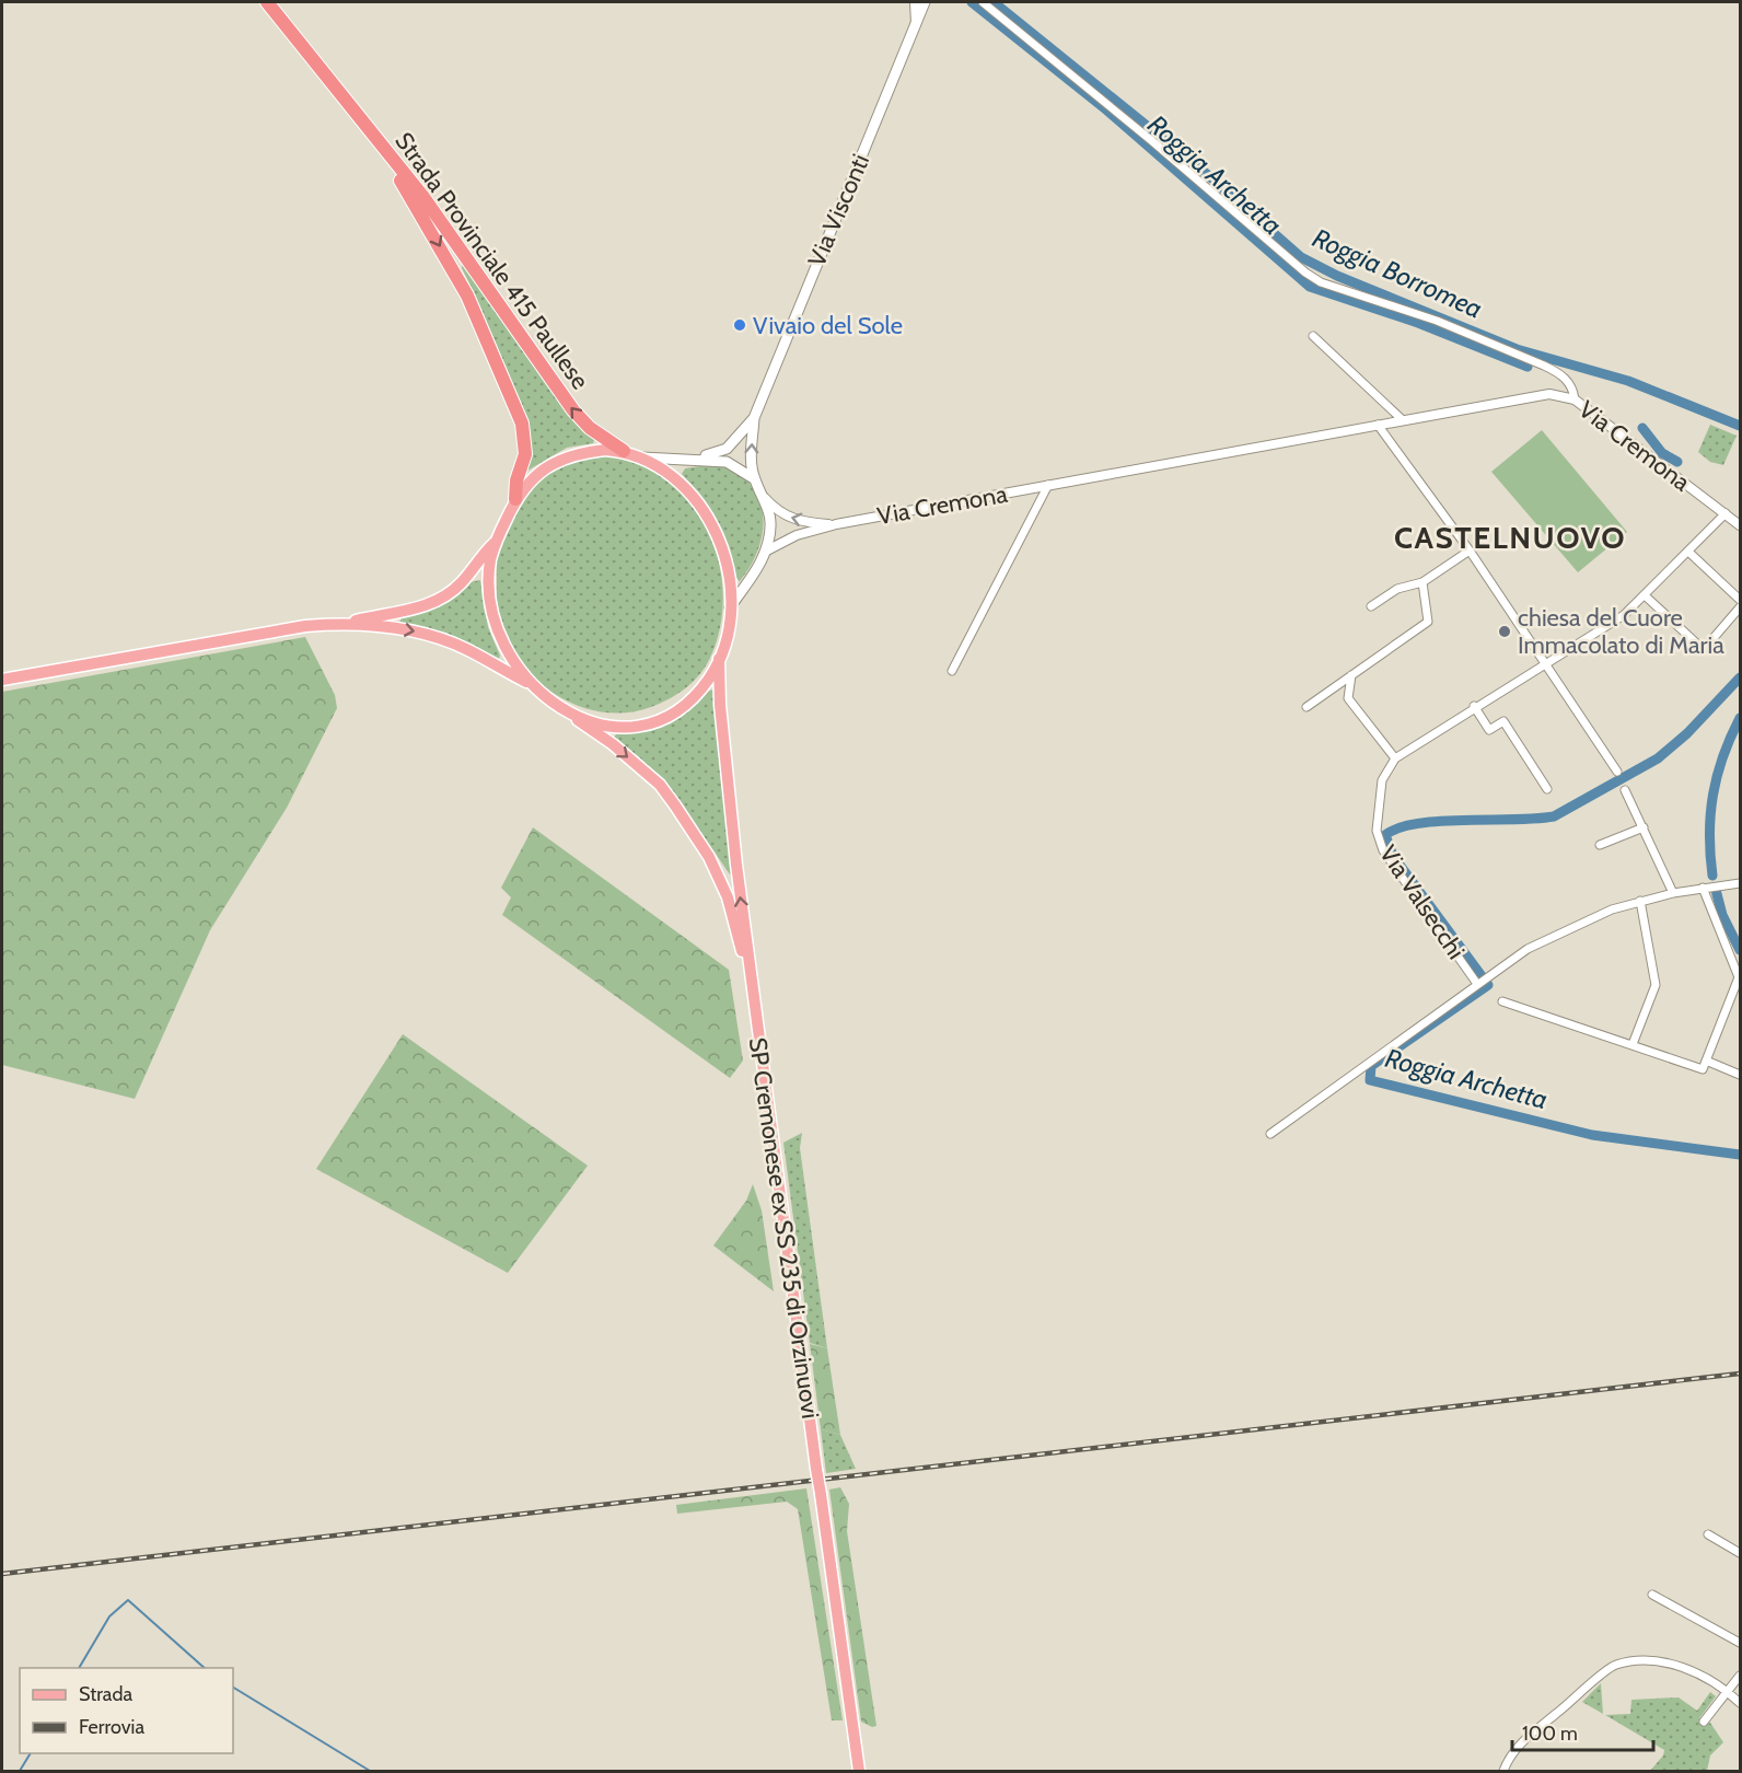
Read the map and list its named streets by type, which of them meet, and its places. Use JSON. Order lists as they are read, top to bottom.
{
  "streets": {
    "highway": ["Strada Provinciale 415 Paullese"],
    "main road": ["Via Visconti", "SP Cremonese ex SS 235 di Orzinuovi"],
    "street": ["Via Cremona", "Via Valsecchi"]
  },
  "districts": ["CASTELNUOVO"],
  "water": ["Roggia Archetta", "Roggia Borromea"],
  "places": ["Vivaio del Sole", "chiesa del Cuore Immacolato di Maria"],
  "legend": ["Strada", "Ferrovia"],
  "scale_bar": "100 m"
}
